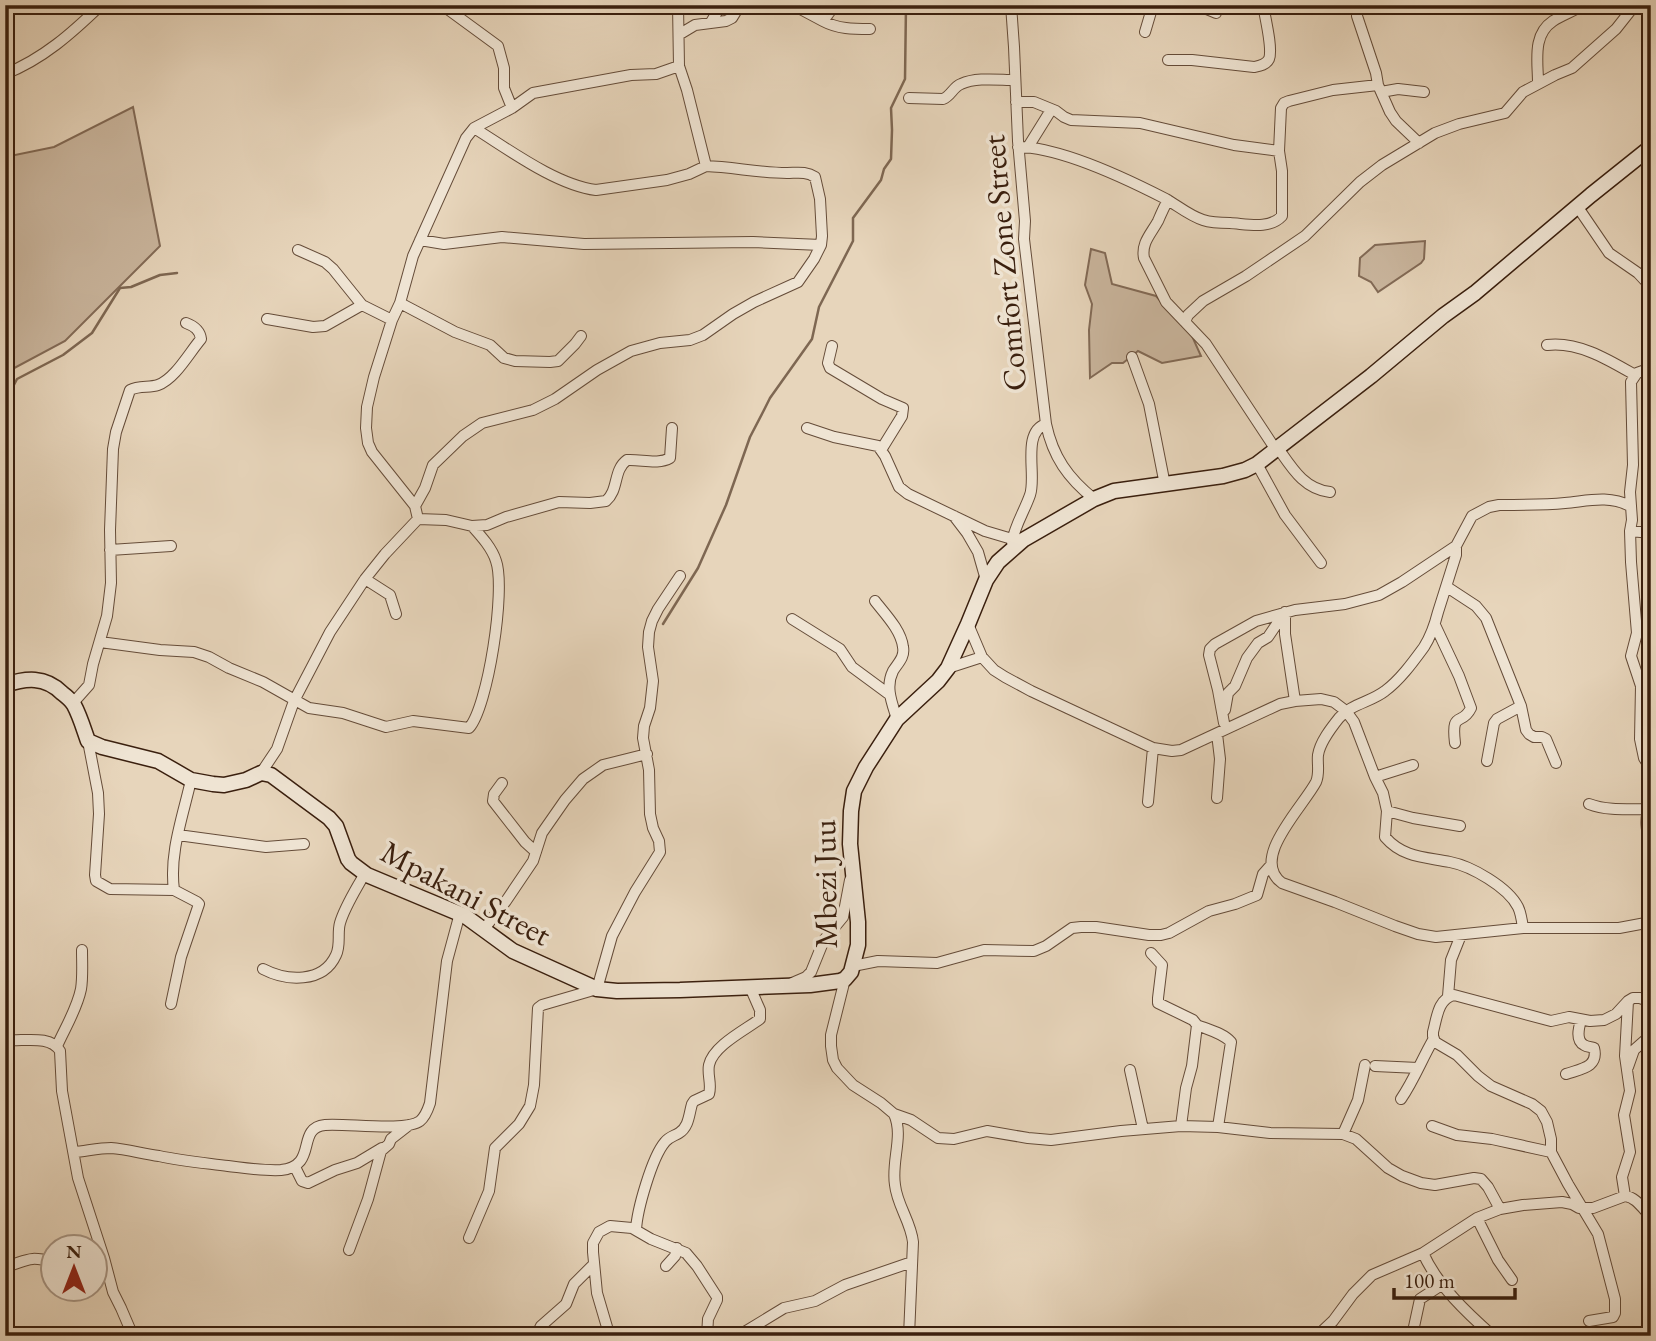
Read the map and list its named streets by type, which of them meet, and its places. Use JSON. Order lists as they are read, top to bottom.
{
  "streets": {
    "street": ["Comfort Zone Street", "Mbezi Juu", "Mpakani Street"]
  },
  "crossings": [
    ["Comfort Zone Street", "Mbezi Juu"],
    ["Mbezi Juu", "Mpakani Street"]
  ],
  "scale_bar": "100 m",
  "north": "top"
}
